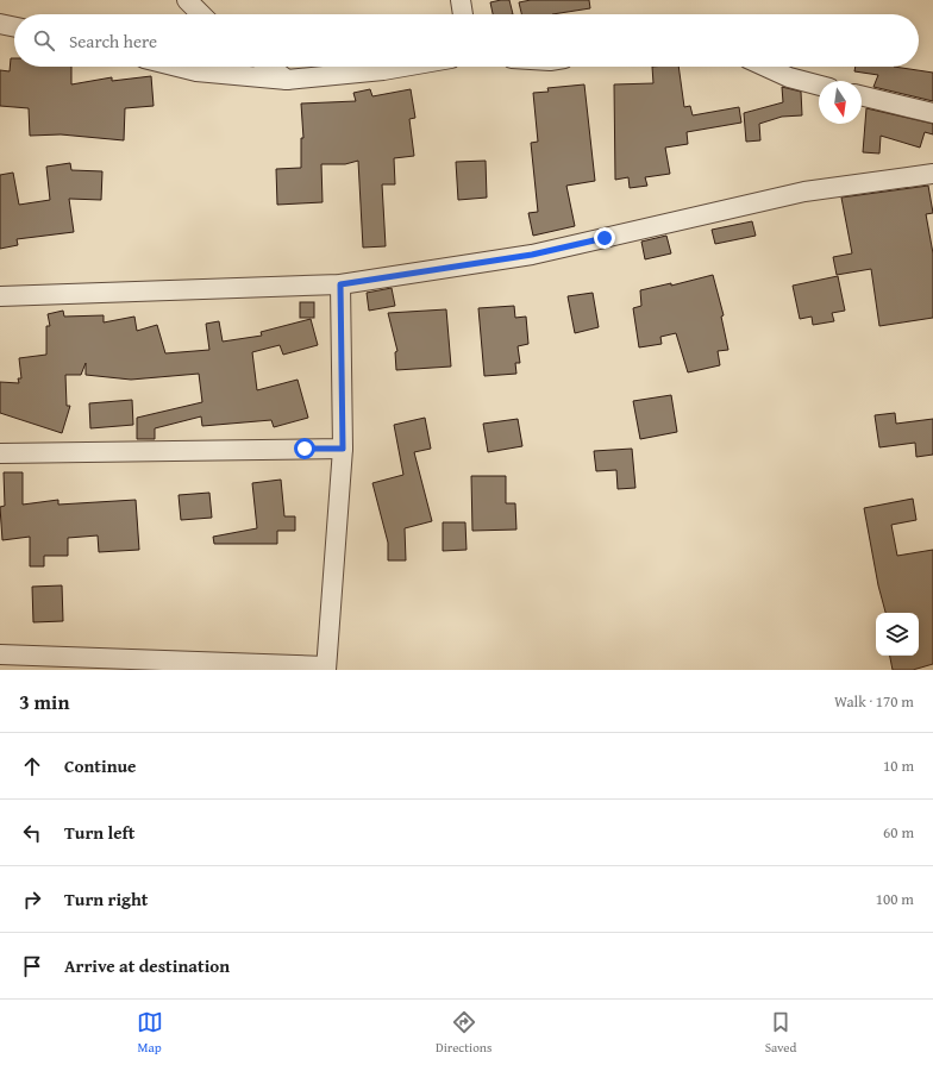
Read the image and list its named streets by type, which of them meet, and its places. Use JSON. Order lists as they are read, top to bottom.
{
  "north": "bottom",
  "page": {
    "search": "Search here",
    "heading": ["3 min", "Walk · 170 m"],
    "list": [
      ["Continue", "10 m"],
      ["Turn left", "60 m"],
      ["Turn right", "100 m"],
      "Arrive at destination"
    ],
    "nav": ["Map", "Directions", "Saved"]
  }
}
